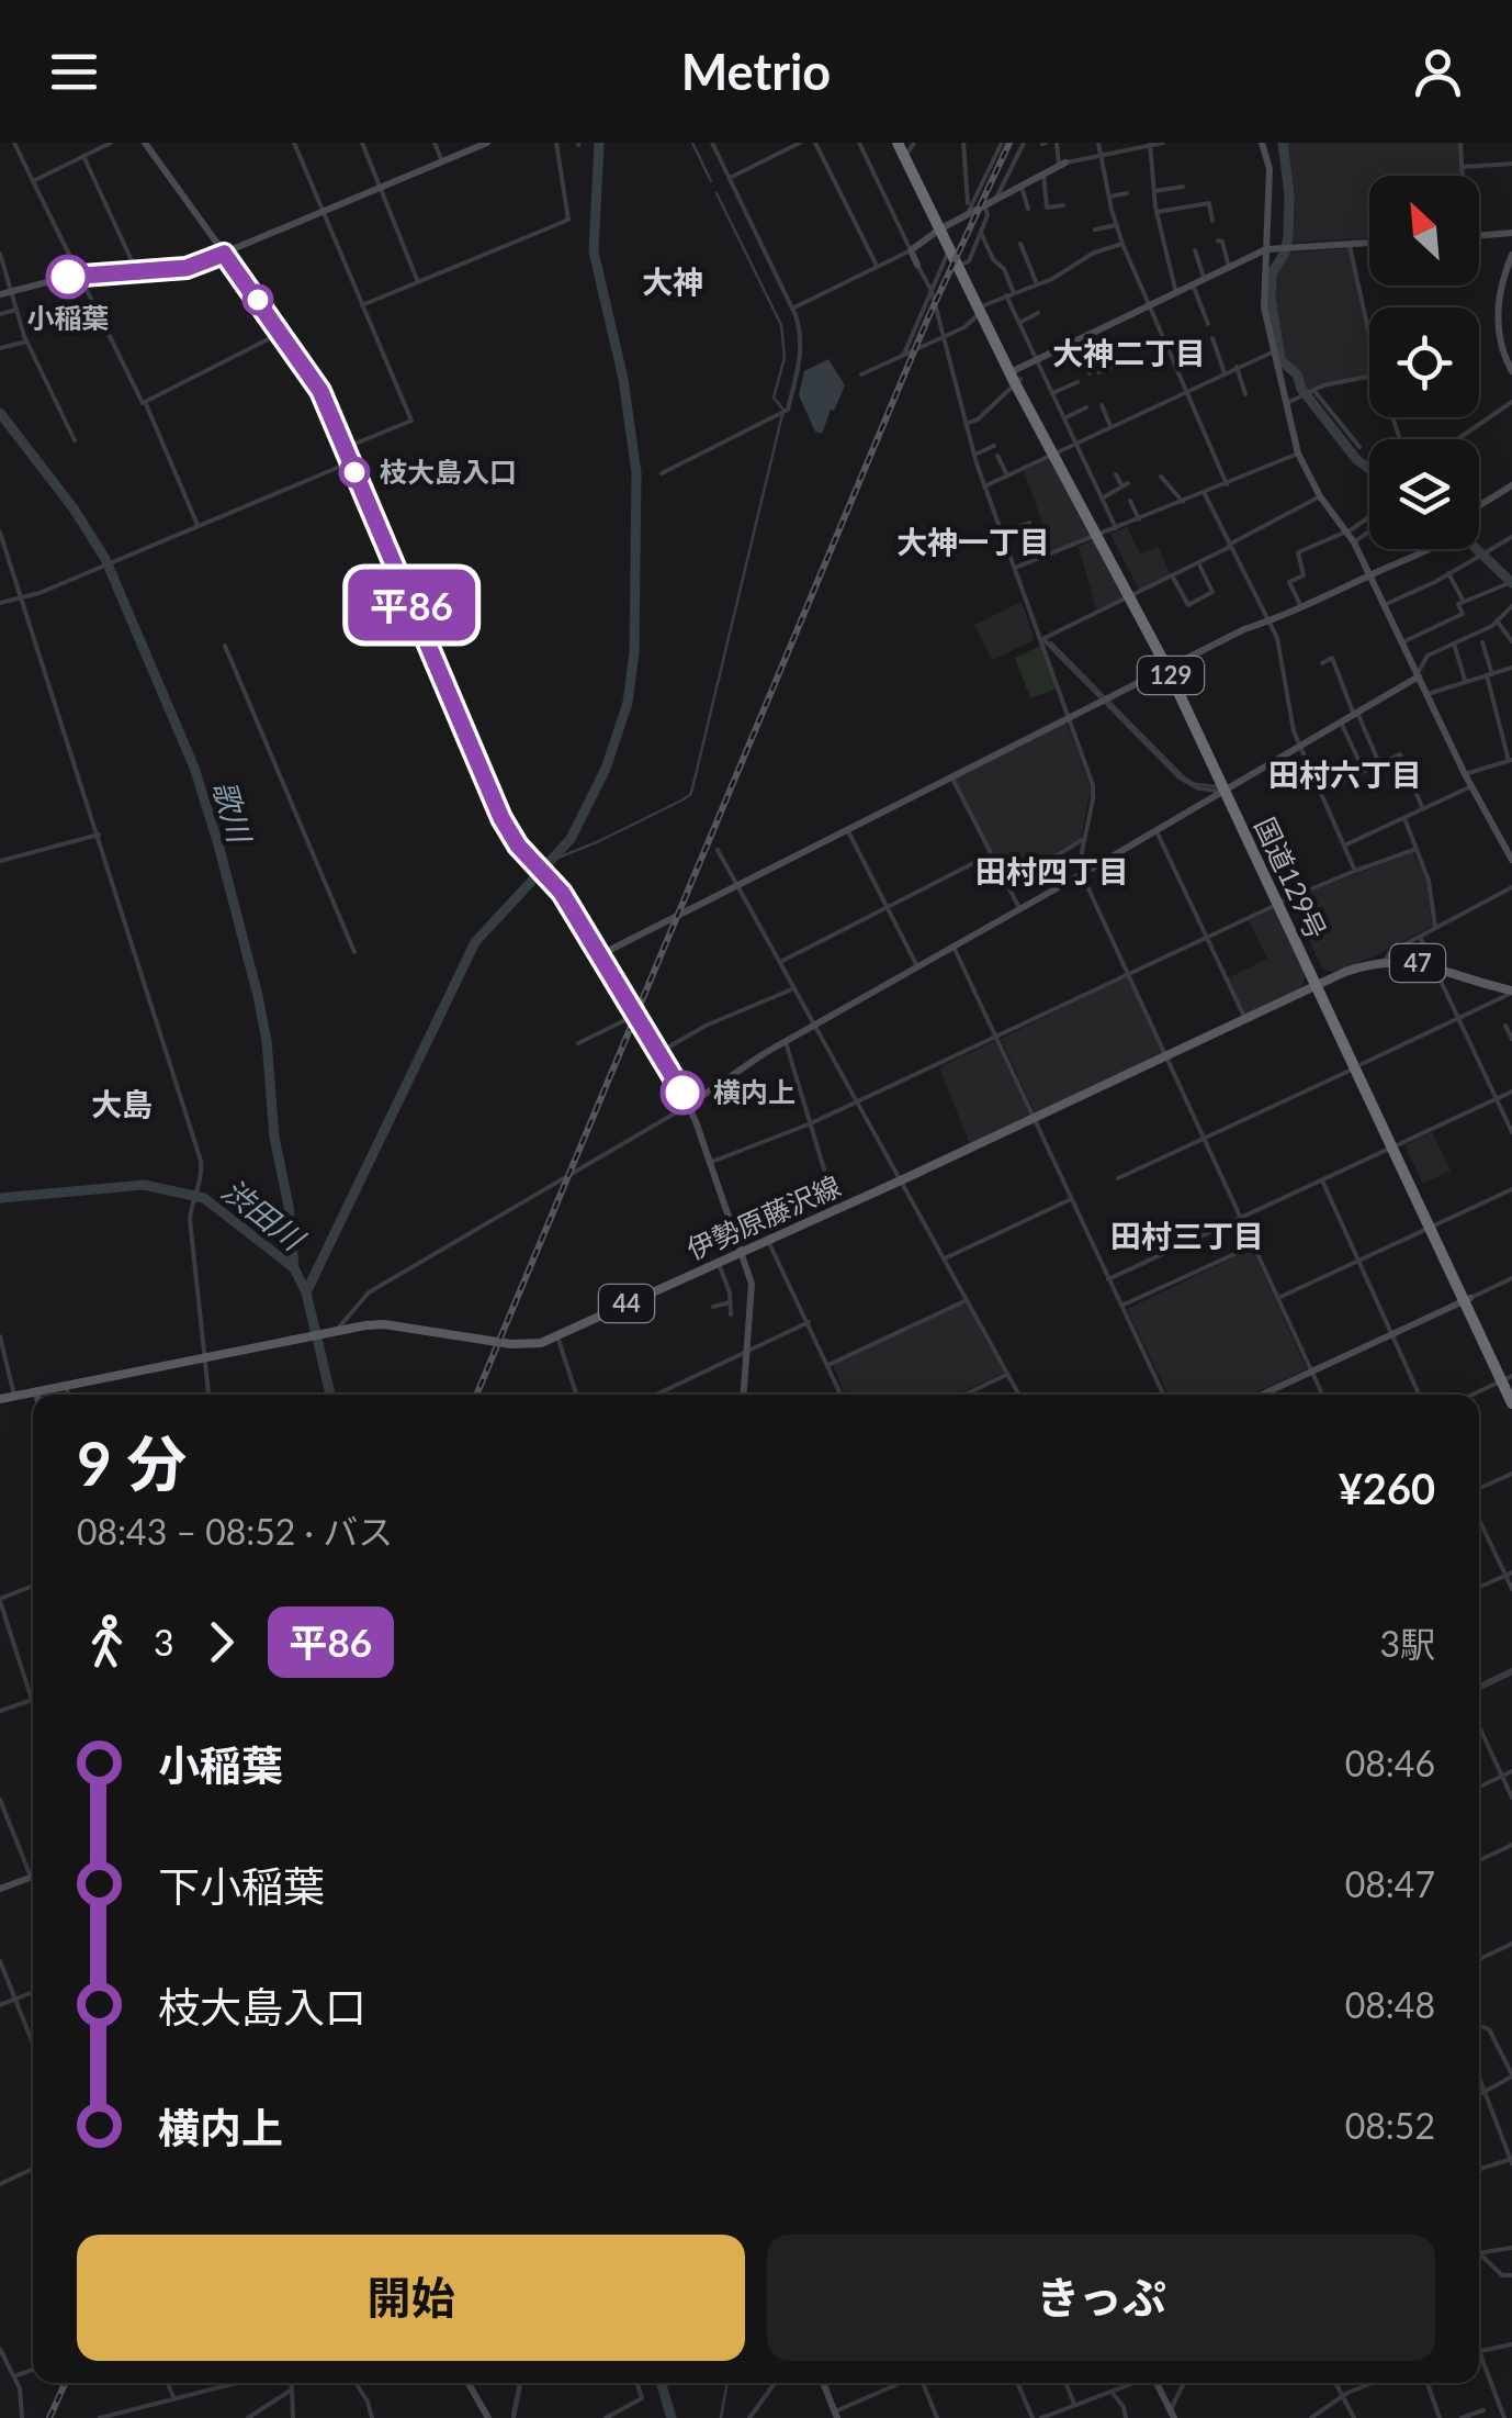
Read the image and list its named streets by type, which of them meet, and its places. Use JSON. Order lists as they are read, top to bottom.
{
  "streets": {
    "highway": ["129", "国道129号"],
    "main road": ["47", "伊勢原藤沢線", "44"]
  },
  "crossings": [
    ["国道129号", "47"],
    ["国道129号", "伊勢原藤沢線"],
    ["47", "伊勢原藤沢線"]
  ],
  "districts": [
    "大神",
    "大神二丁目",
    "大神一丁目",
    "田村六丁目",
    "田村四丁目",
    "大島",
    "田村三丁目"
  ],
  "water": ["歌川", "渋田川"],
  "places": ["小稲葉", "枝大島入口", "横内上"],
  "lines": ["bus line 平86"],
  "north": "top left",
  "page": {
    "header": "Metrio",
    "on_map": "平86",
    "heading": ["9 分", "08:43 – 08:52 · バス", "¥260"],
    "legs": ["3", "平86", "3駅"],
    "list": [
      {
        "name": "小稲葉",
        "value": "08:46"
      },
      {
        "name": "下小稲葉",
        "value": "08:47"
      },
      {
        "name": "枝大島入口",
        "value": "08:48"
      },
      {
        "name": "横内上",
        "value": "08:52"
      }
    ],
    "buttons": ["開始", "きっぷ"]
  }
}
